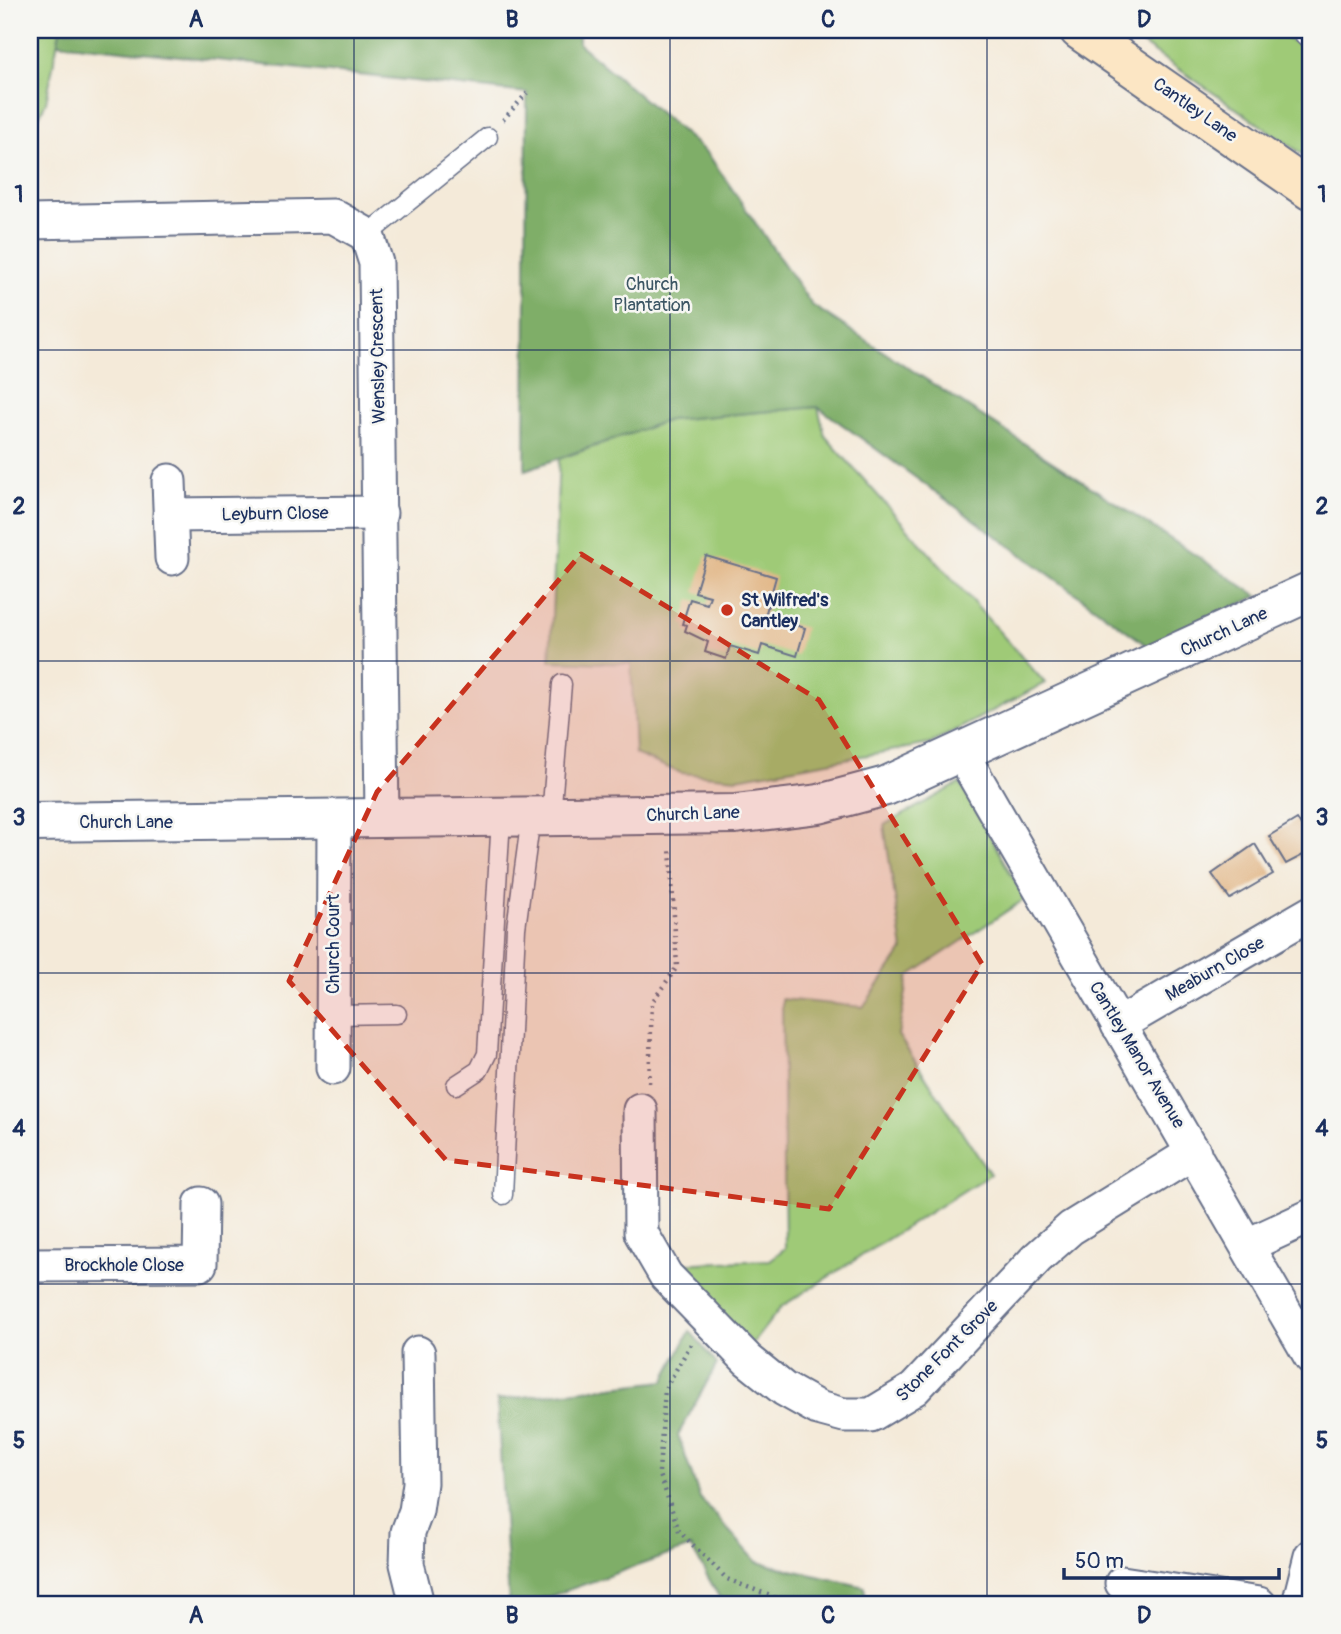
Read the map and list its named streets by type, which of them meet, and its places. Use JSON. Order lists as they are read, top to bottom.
{
  "streets": {
    "main road": ["Cantley Lane"],
    "street": [
      "Wensley Crescent",
      "Leyburn Close",
      "Church Lane",
      "Church Court",
      "Meaburn Close",
      "Cantley Manor Avenue",
      "Brockhole Close",
      "Stone Font Grove"
    ]
  },
  "crossings": [
    ["Wensley Crescent", "Leyburn Close"],
    ["Wensley Crescent", "Church Lane"],
    ["Church Lane", "Church Court"],
    ["Church Lane", "Cantley Manor Avenue"],
    ["Meaburn Close", "Cantley Manor Avenue"],
    ["Cantley Manor Avenue", "Stone Font Grove"]
  ],
  "parks": ["Church Plantation"],
  "places": ["St Wilfred's Cantley"],
  "scale_bar": "50 m",
  "grid": {
    "columns": [
      "A",
      "B",
      "C",
      "D"
    ],
    "rows": [
      "1",
      "2",
      "3",
      "4",
      "5"
    ]
  }
}
